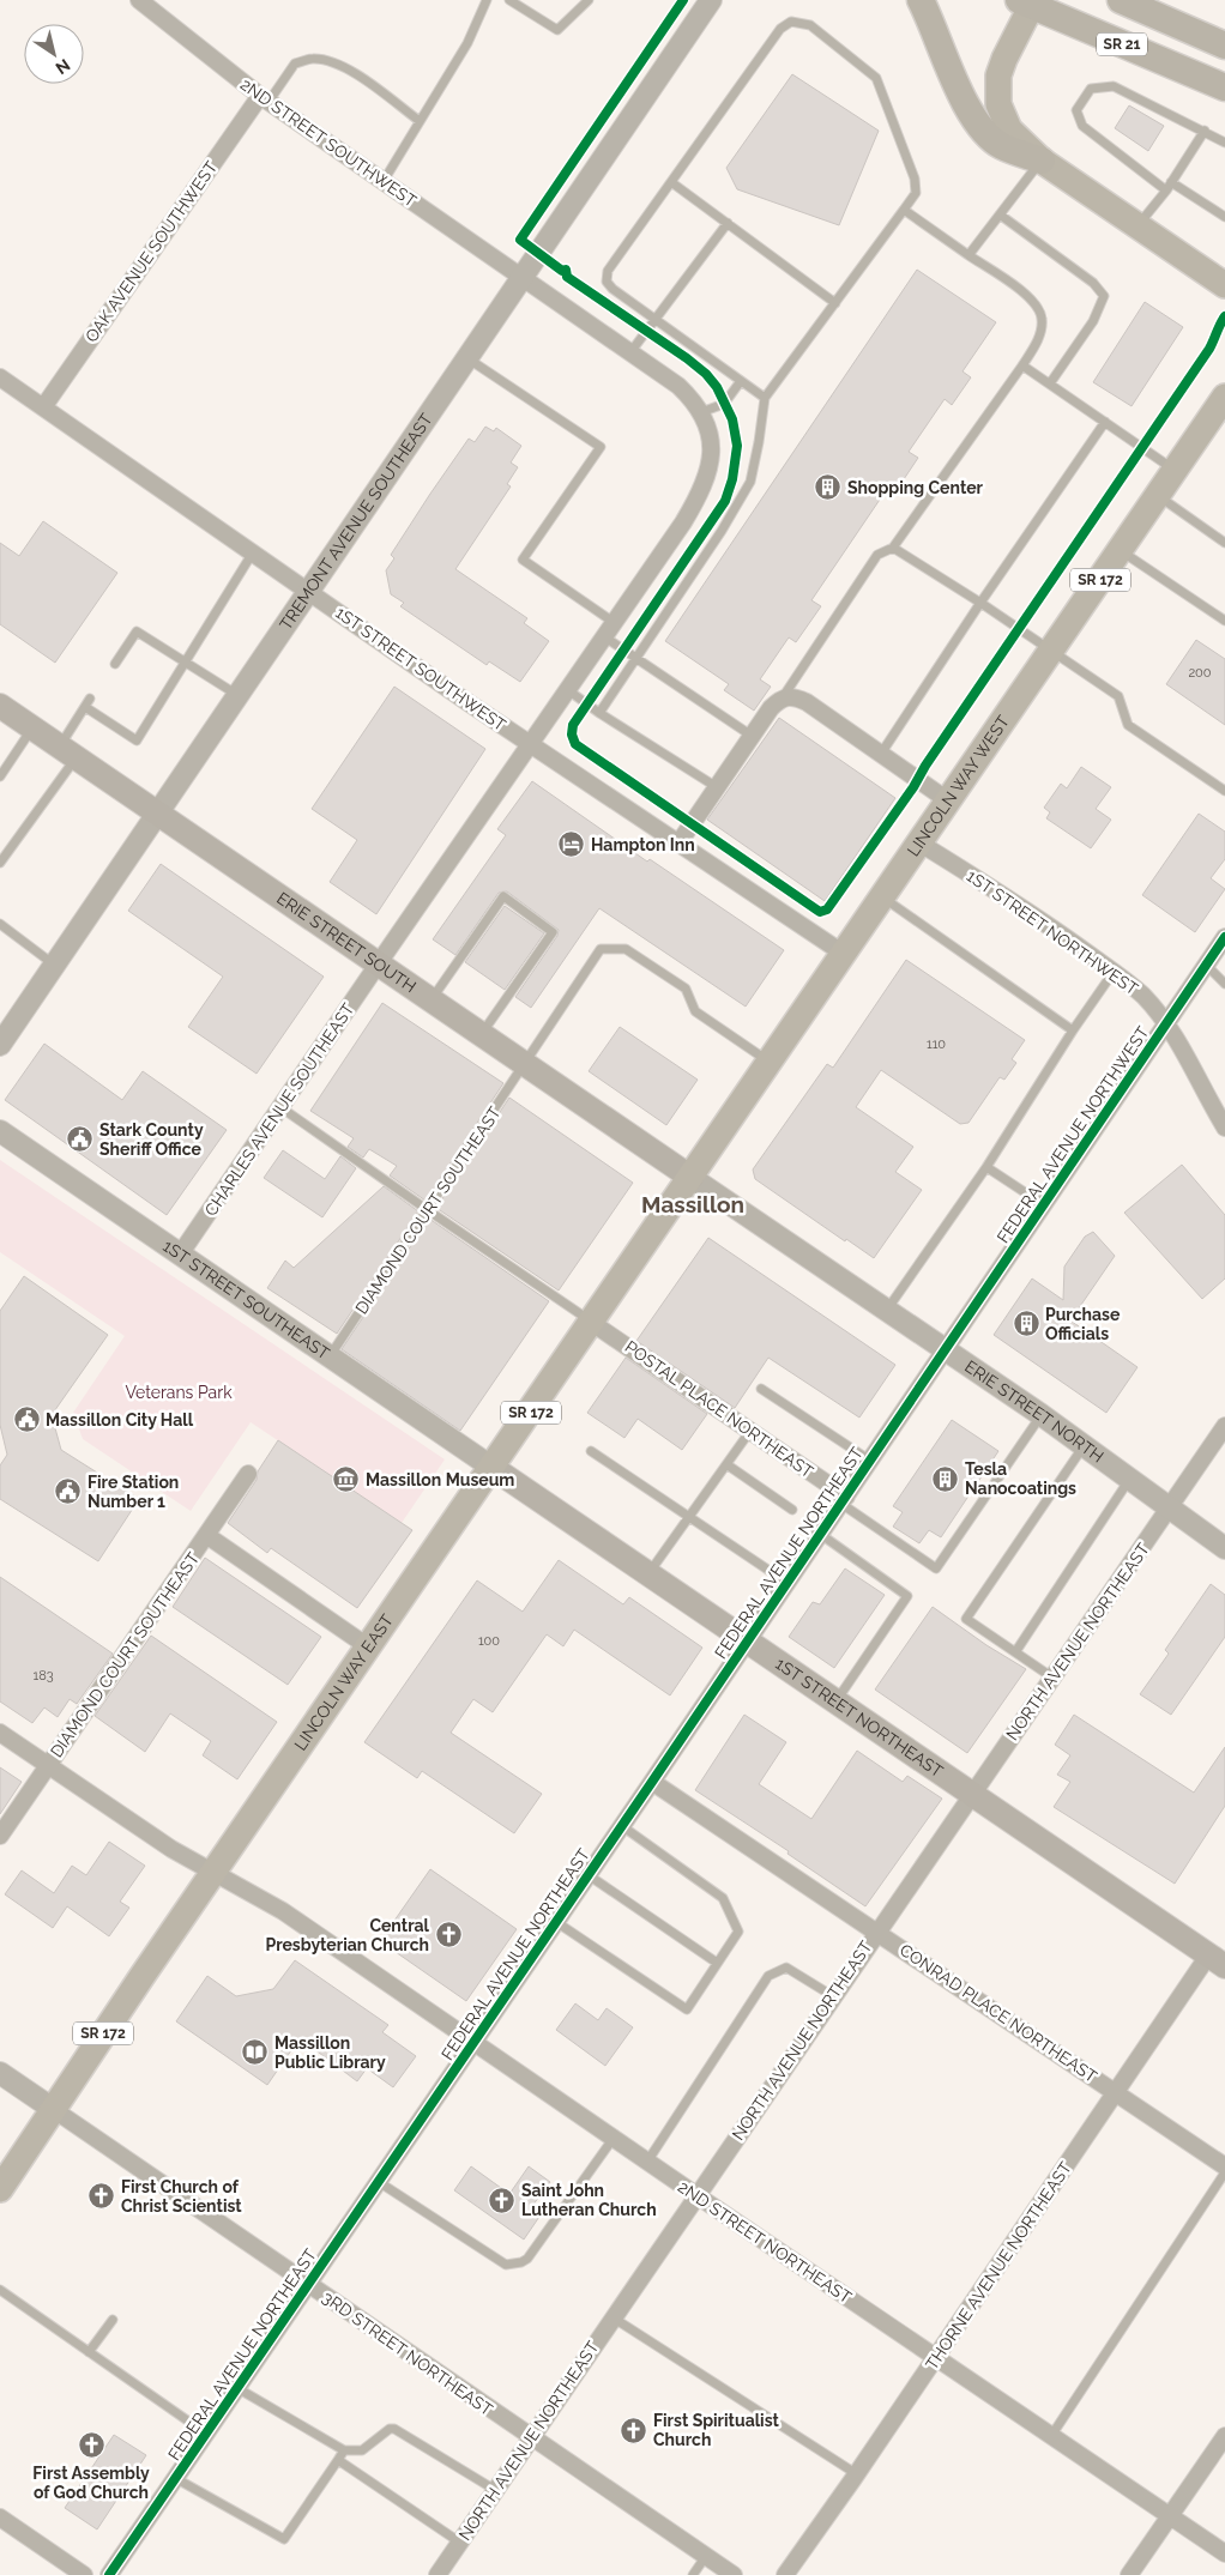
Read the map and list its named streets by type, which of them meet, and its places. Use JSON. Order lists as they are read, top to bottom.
{
  "streets": {
    "highway": ["SR 21"],
    "main road": [
      "SR 172",
      "LINCOLN WAY WEST",
      "ERIE STREET SOUTH",
      "LINCOLN WAY EAST",
      "1ST STREET NORTHEAST"
    ],
    "street": [
      "2ND STREET SOUTHWEST",
      "OAK AVENUE SOUTHWEST",
      "TREMONT AVENUE SOUTHEAST",
      "1ST STREET SOUTHWEST",
      "1ST STREET NORTHWEST",
      "CHARLES AVENUE SOUTHEAST",
      "FEDERAL AVENUE NORTHWEST",
      "DIAMOND COURT SOUTHEAST",
      "1ST STREET SOUTHEAST",
      "POSTAL PLACE NORTHEAST",
      "ERIE STREET NORTH",
      "FEDERAL AVENUE NORTHEAST",
      "NORTH AVENUE NORTHEAST",
      "CONRAD PLACE NORTHEAST",
      "2ND STREET NORTHEAST",
      "THORNE AVENUE NORTHEAST",
      "3RD STREET NORTHEAST"
    ]
  },
  "crossings": [
    ["2ND STREET SOUTHWEST", "OAK AVENUE SOUTHWEST"],
    ["2ND STREET SOUTHWEST", "TREMONT AVENUE SOUTHEAST"],
    ["2ND STREET SOUTHWEST", "CHARLES AVENUE SOUTHEAST"],
    ["OAK AVENUE SOUTHWEST", "1ST STREET SOUTHWEST"],
    ["TREMONT AVENUE SOUTHEAST", "1ST STREET SOUTHWEST"],
    ["TREMONT AVENUE SOUTHEAST", "ERIE STREET SOUTH"],
    ["1ST STREET SOUTHWEST", "LINCOLN WAY WEST"],
    ["1ST STREET SOUTHWEST", "CHARLES AVENUE SOUTHEAST"],
    ["LINCOLN WAY WEST", "1ST STREET NORTHWEST"],
    ["LINCOLN WAY WEST", "ERIE STREET SOUTH"],
    ["LINCOLN WAY WEST", "DIAMOND COURT SOUTHEAST"],
    ["LINCOLN WAY WEST", "ERIE STREET NORTH"],
    ["LINCOLN WAY WEST", "LINCOLN WAY EAST"],
    ["1ST STREET NORTHWEST", "FEDERAL AVENUE NORTHWEST"],
    ["ERIE STREET SOUTH", "CHARLES AVENUE SOUTHEAST"],
    ["ERIE STREET SOUTH", "DIAMOND COURT SOUTHEAST"],
    ["ERIE STREET SOUTH", "ERIE STREET NORTH"],
    ["ERIE STREET SOUTH", "LINCOLN WAY EAST"],
    ["CHARLES AVENUE SOUTHEAST", "1ST STREET SOUTHEAST"],
    ["FEDERAL AVENUE NORTHWEST", "ERIE STREET NORTH"],
    ["FEDERAL AVENUE NORTHWEST", "FEDERAL AVENUE NORTHEAST"],
    ["DIAMOND COURT SOUTHEAST", "1ST STREET SOUTHEAST"],
    ["DIAMOND COURT SOUTHEAST", "2ND STREET NORTHEAST"],
    ["1ST STREET SOUTHEAST", "LINCOLN WAY EAST"],
    ["1ST STREET SOUTHEAST", "1ST STREET NORTHEAST"],
    ["POSTAL PLACE NORTHEAST", "FEDERAL AVENUE NORTHEAST"],
    ["POSTAL PLACE NORTHEAST", "LINCOLN WAY EAST"],
    ["ERIE STREET NORTH", "FEDERAL AVENUE NORTHEAST"],
    ["ERIE STREET NORTH", "NORTH AVENUE NORTHEAST"],
    ["ERIE STREET NORTH", "LINCOLN WAY EAST"],
    ["FEDERAL AVENUE NORTHEAST", "1ST STREET NORTHEAST"],
    ["FEDERAL AVENUE NORTHEAST", "CONRAD PLACE NORTHEAST"],
    ["FEDERAL AVENUE NORTHEAST", "2ND STREET NORTHEAST"],
    ["FEDERAL AVENUE NORTHEAST", "3RD STREET NORTHEAST"],
    ["NORTH AVENUE NORTHEAST", "1ST STREET NORTHEAST"],
    ["NORTH AVENUE NORTHEAST", "CONRAD PLACE NORTHEAST"],
    ["NORTH AVENUE NORTHEAST", "2ND STREET NORTHEAST"],
    ["NORTH AVENUE NORTHEAST", "3RD STREET NORTHEAST"],
    ["LINCOLN WAY EAST", "1ST STREET NORTHEAST"],
    ["LINCOLN WAY EAST", "2ND STREET NORTHEAST"],
    ["LINCOLN WAY EAST", "3RD STREET NORTHEAST"],
    ["1ST STREET NORTHEAST", "THORNE AVENUE NORTHEAST"],
    ["CONRAD PLACE NORTHEAST", "THORNE AVENUE NORTHEAST"],
    ["2ND STREET NORTHEAST", "THORNE AVENUE NORTHEAST"]
  ],
  "districts": ["Massillon"],
  "parks": ["Veterans Park"],
  "places": {
    "building": ["Shopping Center", "Purchase Officials", "Tesla Nanocoatings"],
    "hotel": ["Hampton Inn"],
    "public building": ["Stark County Sheriff Office", "Massillon City Hall", "Fire Station Number 1"],
    "museum": ["Massillon Museum"],
    "church": [
      "Central Presbyterian Church",
      "First Church of Christ Scientist",
      "Saint John Lutheran Church",
      "First Spiritualist Church",
      "First Assembly of God Church"
    ],
    "library": ["Massillon Public Library"]
  },
  "house_numbers": [
    "200",
    "110",
    "100",
    "183"
  ],
  "north": "bottom right"
}
